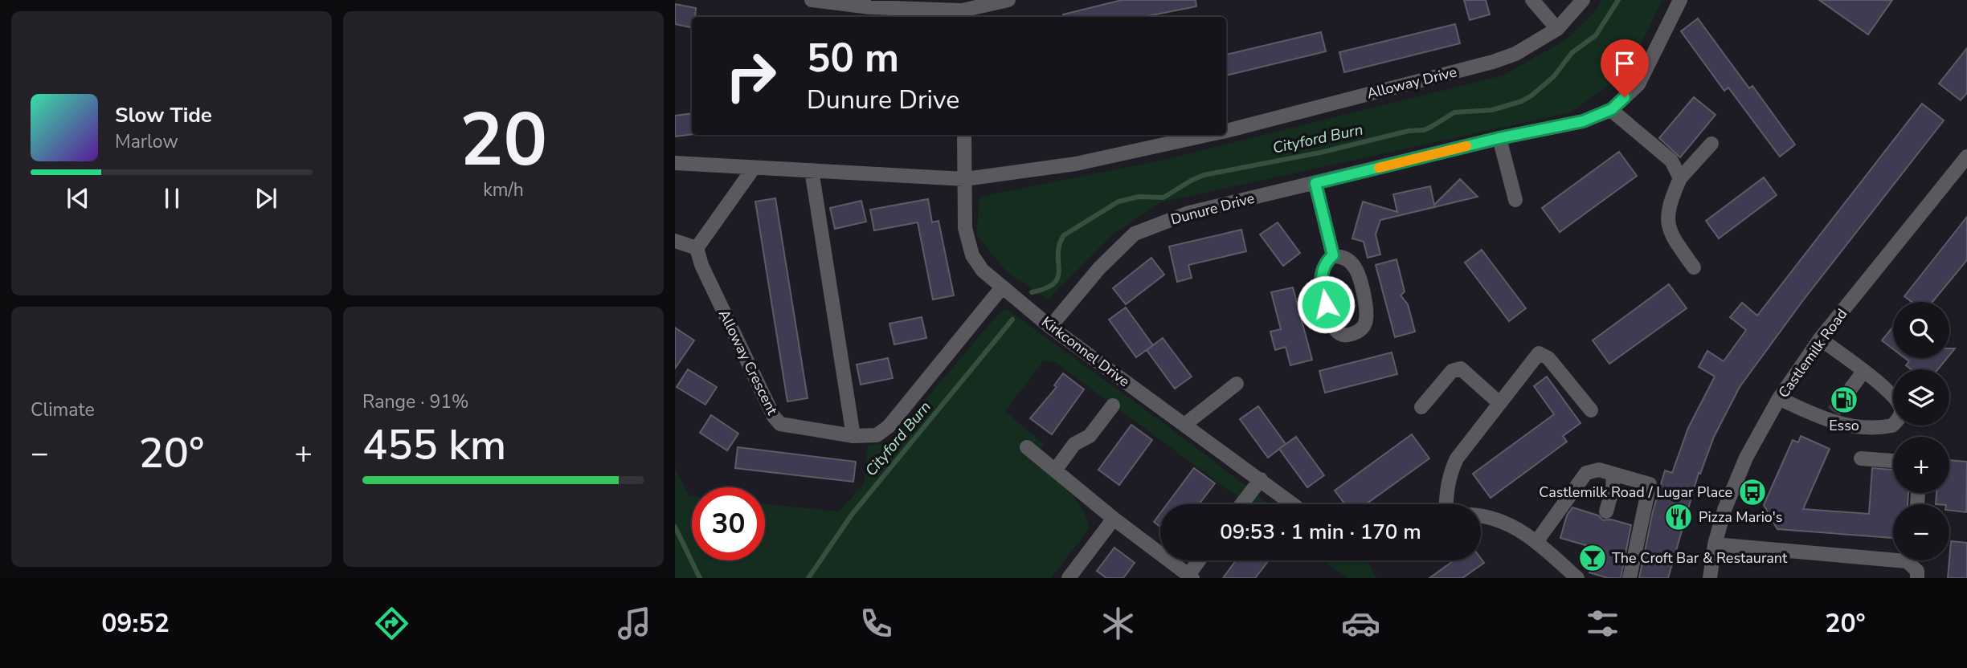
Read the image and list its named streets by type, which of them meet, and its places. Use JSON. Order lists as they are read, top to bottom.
{
  "streets": {
    "street": [
      "Alloway Drive",
      "Dunure Drive",
      "Kirkconnel Drive",
      "Castlemilk Road",
      "Alloway Crescent"
    ]
  },
  "crossings": [
    ["Alloway Drive", "Kirkconnel Drive"],
    ["Dunure Drive", "Kirkconnel Drive"],
    ["Kirkconnel Drive", "Alloway Crescent"]
  ],
  "water": ["Cityford Burn"],
  "places": {
    "fuel station": ["Esso"],
    "bus stop": ["Castlemilk Road / Lugar Place"],
    "restaurant": ["Pizza Mario's"],
    "bar": ["The Croft Bar & Restaurant"]
  },
  "page": {
    "tile": [
      ["20", "km/h"],
      "Climate",
      ["Range · 91%", "455 km"]
    ],
    "turn": ["50 m", "Dunure Drive"],
    "song": ["Slow Tide", "Marlow"],
    "map_buttons": ["+", "−"],
    "heat": ["−", "20°", "+"],
    "limit": "30",
    "trip": "09:53 · 1 min · 170 m",
    "tabs": ["09:52", "20°"]
  }
}
